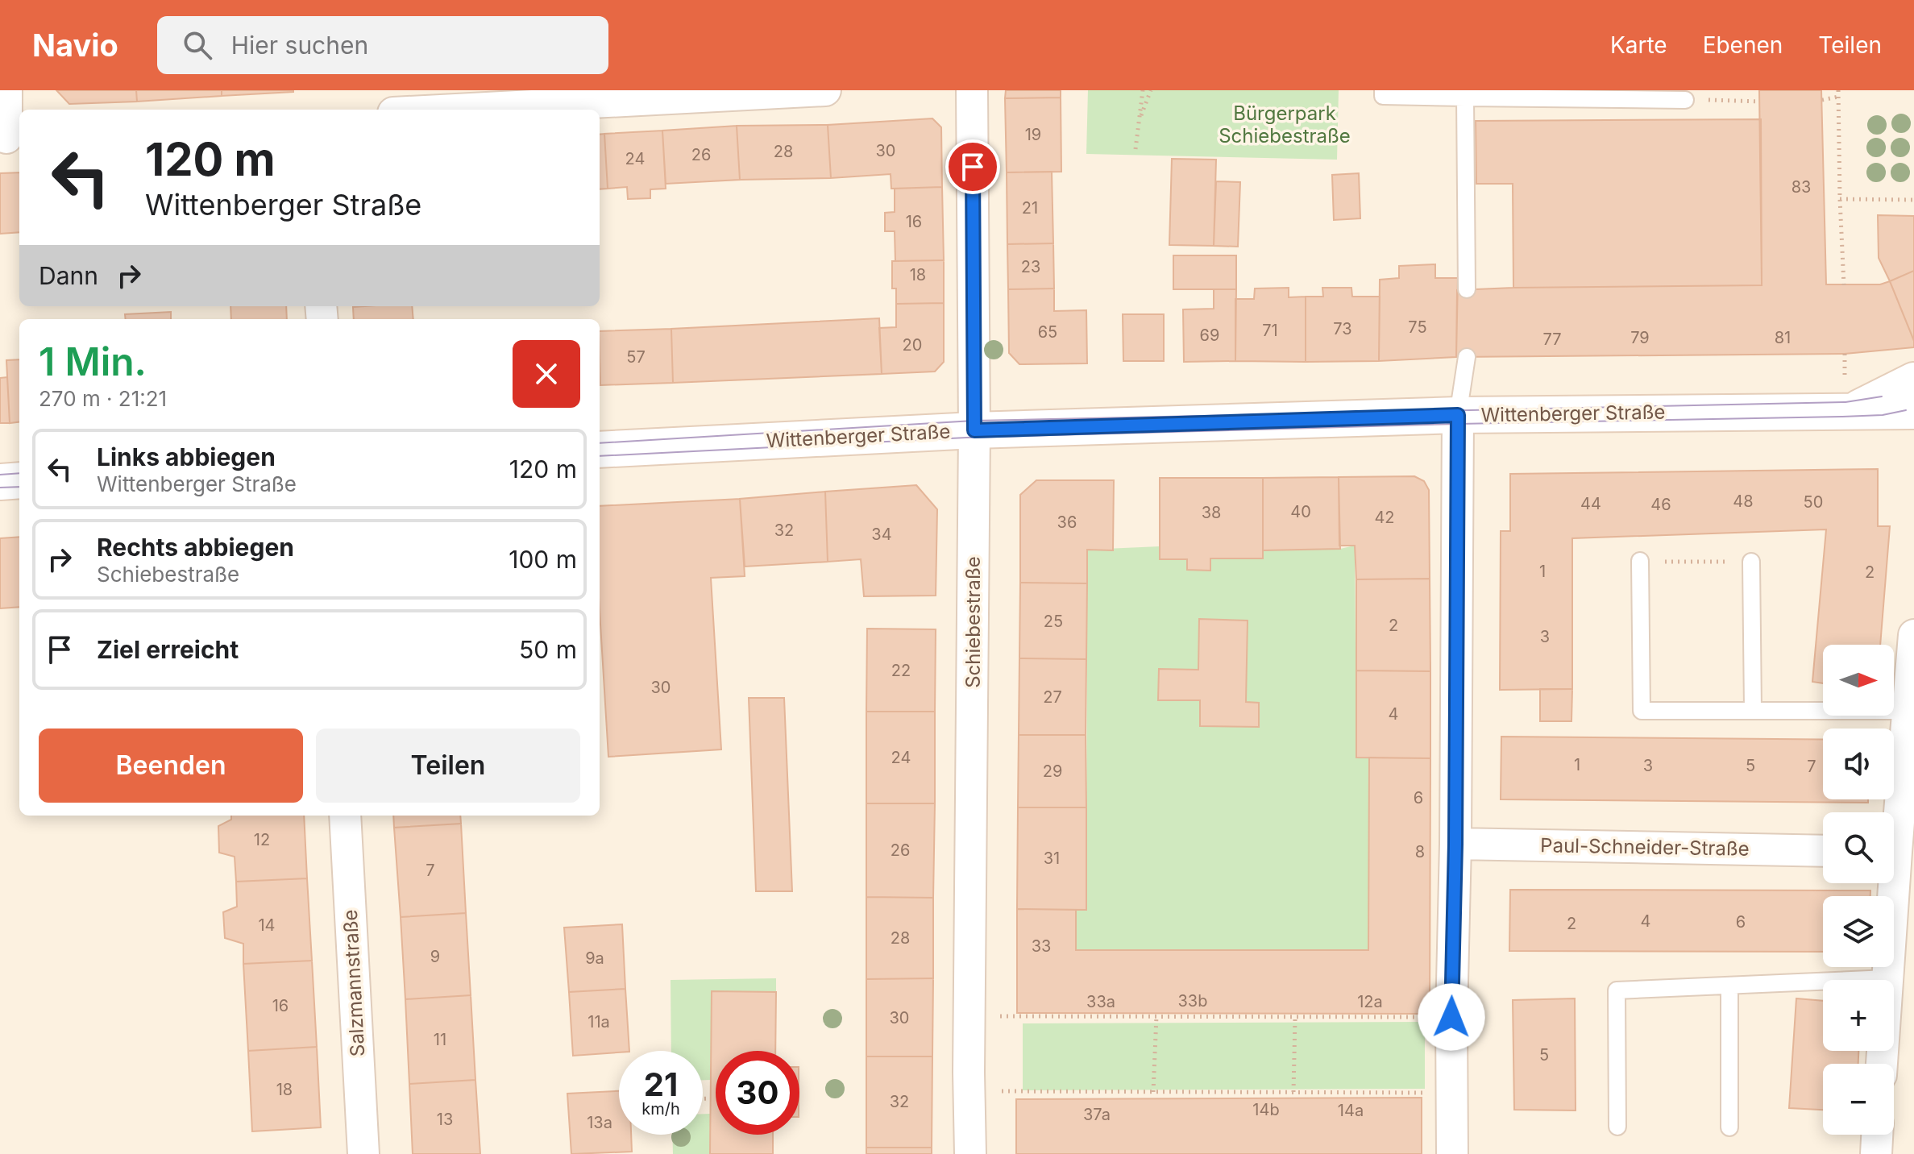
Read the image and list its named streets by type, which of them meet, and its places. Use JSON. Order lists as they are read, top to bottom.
{
  "streets": {
    "main road": ["Wittenberger Straße"],
    "street": ["Schiebestraße", "Paul-Schneider-Straße", "Salzmannstraße"]
  },
  "crossings": [
    ["Wittenberger Straße", "Schiebestraße"]
  ],
  "parks": ["Bürgerpark Schiebestraße"],
  "house_numbers": [
    "19",
    "30",
    "28",
    "26",
    "24",
    "83",
    "21",
    "16",
    "23",
    "18",
    "75",
    "73",
    "71",
    "65",
    "69",
    "79",
    "81",
    "77",
    "20",
    "57",
    "48",
    "50",
    "44",
    "46",
    "40",
    "38",
    "42",
    "36",
    "32",
    "34",
    "1",
    "2",
    "25",
    "2",
    "3",
    "22",
    "30",
    "27",
    "4",
    "24",
    "1",
    "3",
    "5",
    "7",
    "29",
    "6",
    "12",
    "26",
    "8",
    "31",
    "7",
    "4",
    "6",
    "2",
    "14",
    "28",
    "33",
    "9",
    "9a",
    "33b",
    "33a",
    "12a",
    "16",
    "30",
    "11a",
    "11",
    "5",
    "18",
    "32",
    "14b",
    "14a",
    "37a",
    "13",
    "13a"
  ],
  "north": "right",
  "page": {
    "header": "Navio",
    "search": "Hier suchen",
    "nav": ["Karte", "Ebenen", "Teilen"],
    "turn": ["120 m", "Wittenberger Straße"],
    "then": "Dann",
    "heading": ["1 Min.", "270 m · 21:21"],
    "list": [
      {
        "name": "Links abbiegen",
        "note": "Wittenberger Straße",
        "value": "120 m"
      },
      {
        "name": "Rechts abbiegen",
        "note": "Schiebestraße",
        "value": "100 m"
      },
      {
        "name": "Ziel erreicht",
        "value": "50 m"
      }
    ],
    "map_buttons": ["+", "−"],
    "buttons": ["Beenden", "Teilen"],
    "speed": "21 km/h",
    "limit": "30"
  }
}
